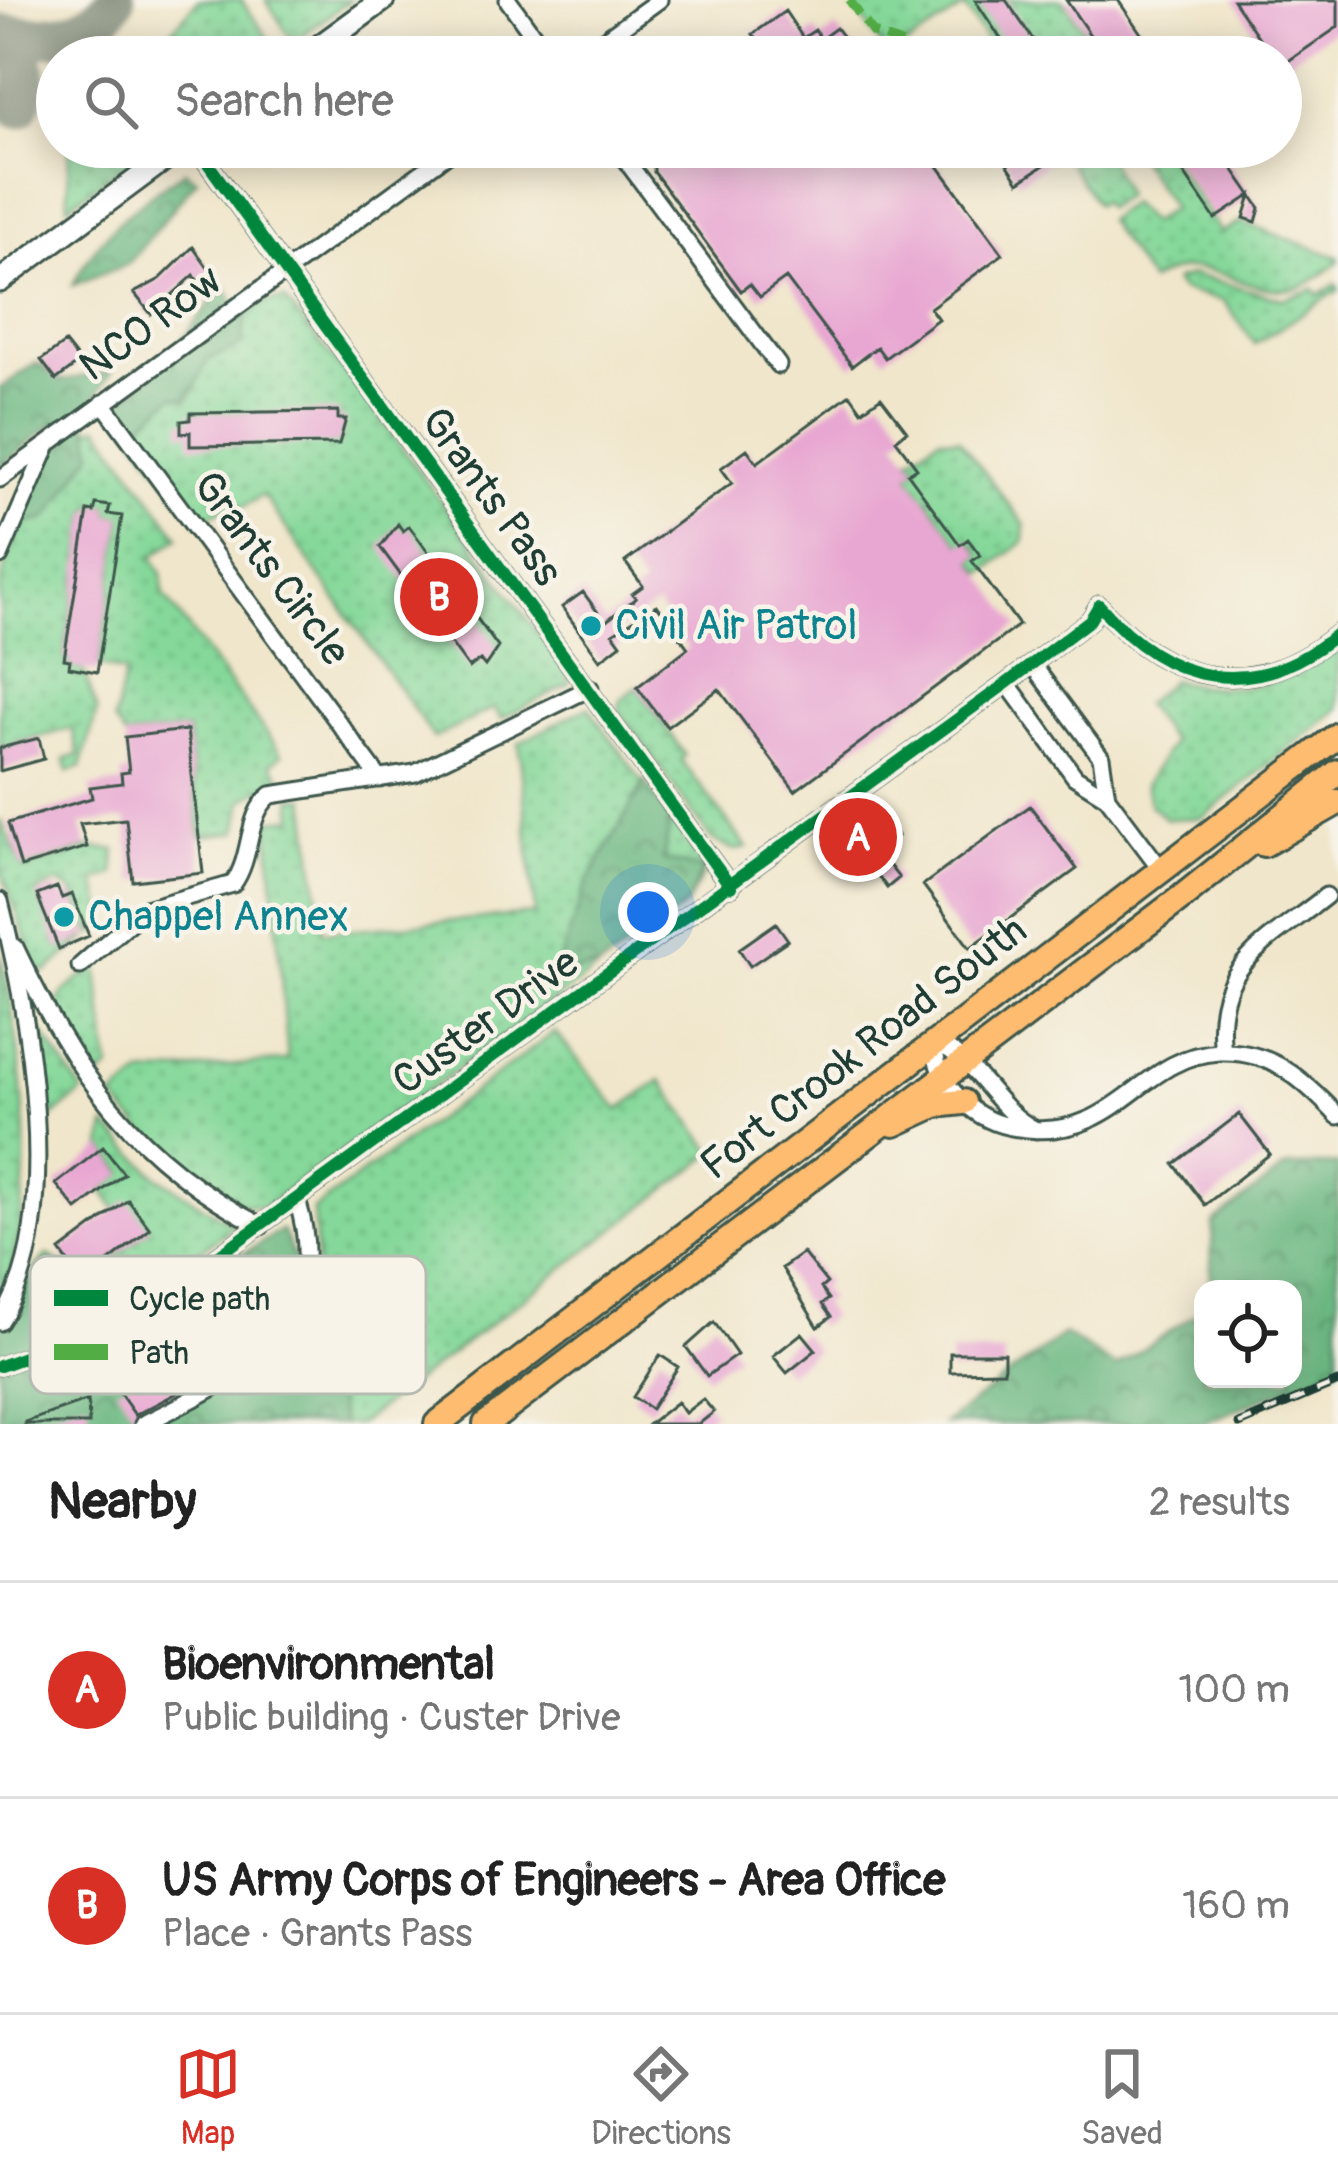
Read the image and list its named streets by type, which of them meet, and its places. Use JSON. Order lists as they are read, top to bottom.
{
  "streets": {
    "main road": ["Fort Crook Road South"],
    "street": [
      "NCO Row",
      "Grants Pass",
      "Grants Circle",
      "Custer Drive"
    ]
  },
  "crossings": [
    ["NCO Row", "Grants Pass"],
    ["NCO Row", "Grants Circle"],
    ["Grants Pass", "Custer Drive"]
  ],
  "places": ["Civil Air Patrol", "Chappel Annex"],
  "legend": ["Cycle path", "Path"],
  "page": {
    "search": "Search here",
    "pins": ["B", "A"],
    "heading": ["Nearby", "2 results"],
    "list": [
      {
        "mark": "A",
        "name": "Bioenvironmental",
        "note": "Public building · Custer Drive",
        "value": "100 m"
      },
      {
        "mark": "B",
        "name": "US Army Corps of Engineers - Area Office",
        "note": "Place · Grants Pass",
        "value": "160 m"
      }
    ],
    "nav": ["Map", "Directions", "Saved"]
  }
}
